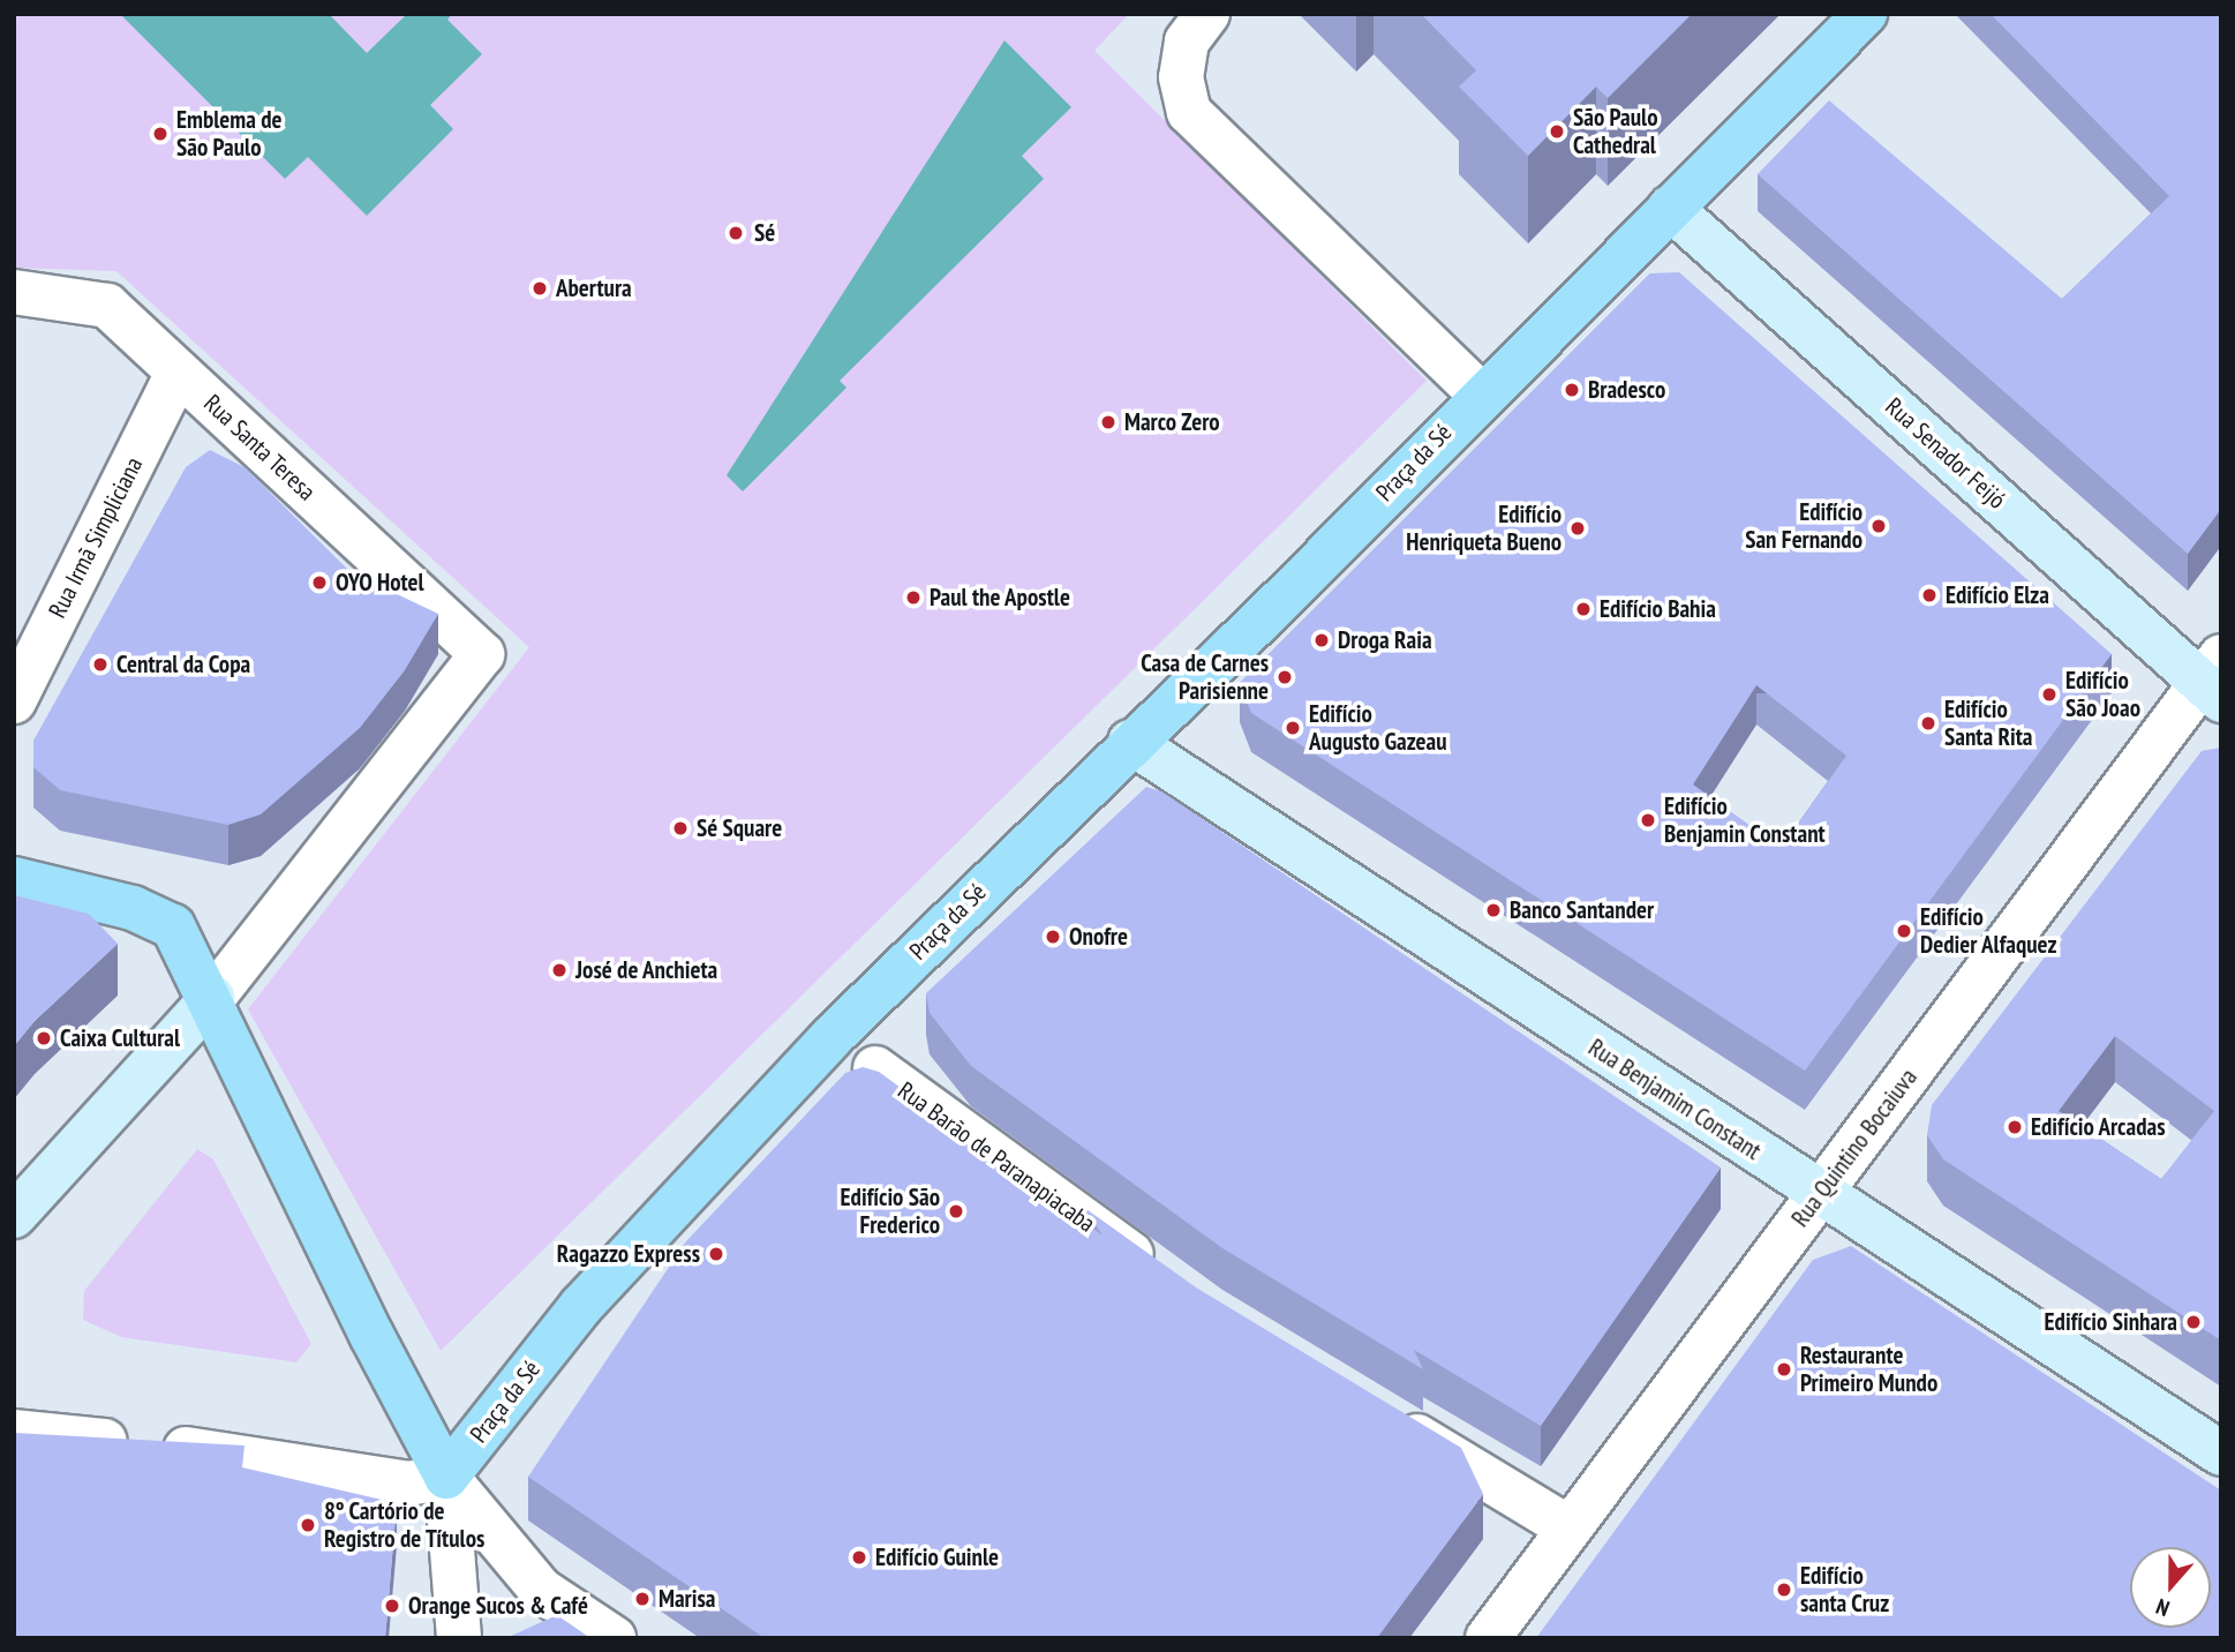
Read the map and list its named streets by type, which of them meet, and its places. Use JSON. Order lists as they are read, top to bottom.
{
  "streets": {
    "main road": ["Rua Senador Feijó", "Praça da Sé", "Rua Benjamim Constant"],
    "street": [
      "Rua Santa Teresa",
      "Rua Irmã Simpliciana",
      "Rua Quintino Bocaiuva",
      "Rua Barão de Paranapiacaba"
    ]
  },
  "crossings": [
    ["Rua Santa Teresa", "Rua Irmã Simpliciana"],
    ["Rua Senador Feijó", "Praça da Sé"],
    ["Rua Senador Feijó", "Rua Quintino Bocaiuva"],
    ["Praça da Sé", "Rua Benjamim Constant"],
    ["Rua Benjamim Constant", "Rua Quintino Bocaiuva"]
  ],
  "places": [
    "São Paulo Cathedral",
    "Emblema de São Paulo",
    "Sé",
    "Abertura",
    "Bradesco",
    "Marco Zero",
    "Edifício San Fernando",
    "Edifício Henriqueta Bueno",
    "OYO Hotel",
    "Edifício Elza",
    "Paul the Apostle",
    "Edifício Bahia",
    "Droga Raia",
    "Central da Copa",
    "Casa de Carnes Parisienne",
    "Edifício São Joao",
    "Edifício Santa Rita",
    "Edifício Augusto Gazeau",
    "Edifício Benjamin Constant",
    "Sé Square",
    "Banco Santander",
    "Edifício Dedier Alfaquez",
    "Onofre",
    "José de Anchieta",
    "Caixa Cultural",
    "Edifício Arcadas",
    "Edifício São Frederico",
    "Ragazzo Express",
    "Edifício Sinhara",
    "Restaurante Primeiro Mundo",
    "8º Cartório de Registro de Títulos",
    "Edifício Guinle",
    "Edifício santa Cruz",
    "Marisa",
    "Orange Sucos & Café"
  ],
  "north": "bottom"
}
